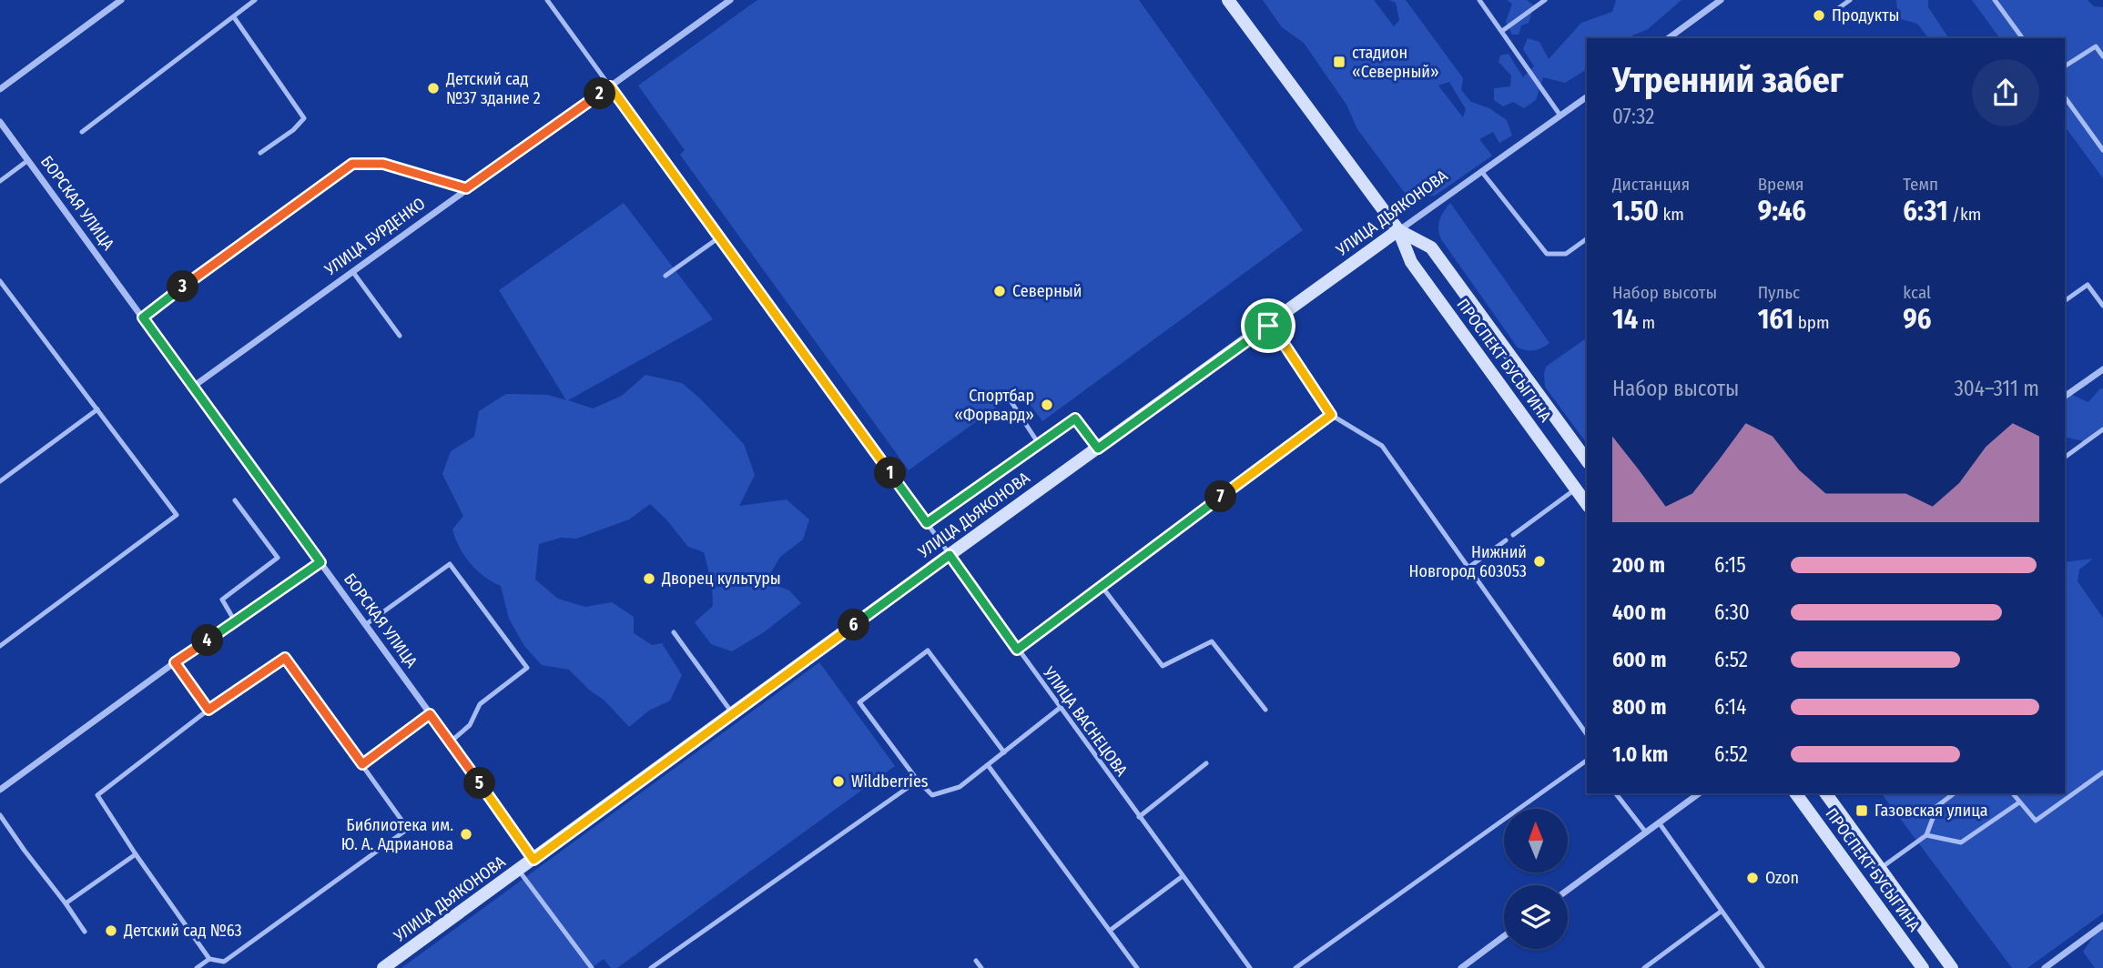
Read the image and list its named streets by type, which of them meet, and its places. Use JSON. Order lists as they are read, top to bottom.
{
  "streets": {
    "main road": ["УЛИЦА ДЬЯКОНОВА", "ПРОСПЕКТ БУСЫГИНА"],
    "street": ["БОРСКАЯ УЛИЦА", "УЛИЦА БУРДЕНКО"],
    "lane": ["УЛИЦА ВАСНЕЦОВА"]
  },
  "crossings": [
    ["БОРСКАЯ УЛИЦА", "УЛИЦА ДЬЯКОНОВА"],
    ["БОРСКАЯ УЛИЦА", "УЛИЦА БУРДЕНКО"],
    ["УЛИЦА ДЬЯКОНОВА", "ПРОСПЕКТ БУСЫГИНА"],
    ["УЛИЦА ДЬЯКОНОВА", "УЛИЦА ВАСНЕЦОВА"],
    ["УЛИЦА БУРДЕНКО", "УЛИЦА ВАСНЕЦОВА"]
  ],
  "places": {
    "other": [
      "Продукты",
      "Детский сад №37 здание 2",
      "Северный",
      "Спортбар «Форвард»",
      "Нижний Новгород 603053",
      "Дворец культуры",
      "Wildberries",
      "Библиотека им. Ю. А. Адрианова",
      "Ozon",
      "Детский сад №63"
    ],
    "transit": ["стадион «Северный»", "Газовская улица"]
  },
  "north": "top",
  "page": {
    "heading": ["Утренний забег", "07:32"],
    "pins": [
      "2",
      "3",
      "1",
      "7",
      "6",
      "4",
      "5"
    ],
    "stats": [
      ["Дистанция", "1.50 km"],
      ["Время", "9:46"],
      ["Темп", "6:31 /km"],
      ["Набор высоты", "14 m"],
      ["Пульс", "161 bpm"],
      ["kcal", "96"]
    ],
    "chart": ["Набор высоты", "304–311 m"],
    "list": [
      {
        "name": "200 m",
        "note": "6:15"
      },
      {
        "name": "400 m",
        "note": "6:30"
      },
      {
        "name": "600 m",
        "note": "6:52"
      },
      {
        "name": "800 m",
        "note": "6:14"
      },
      {
        "name": "1.0 km",
        "note": "6:52"
      }
    ]
  }
}
